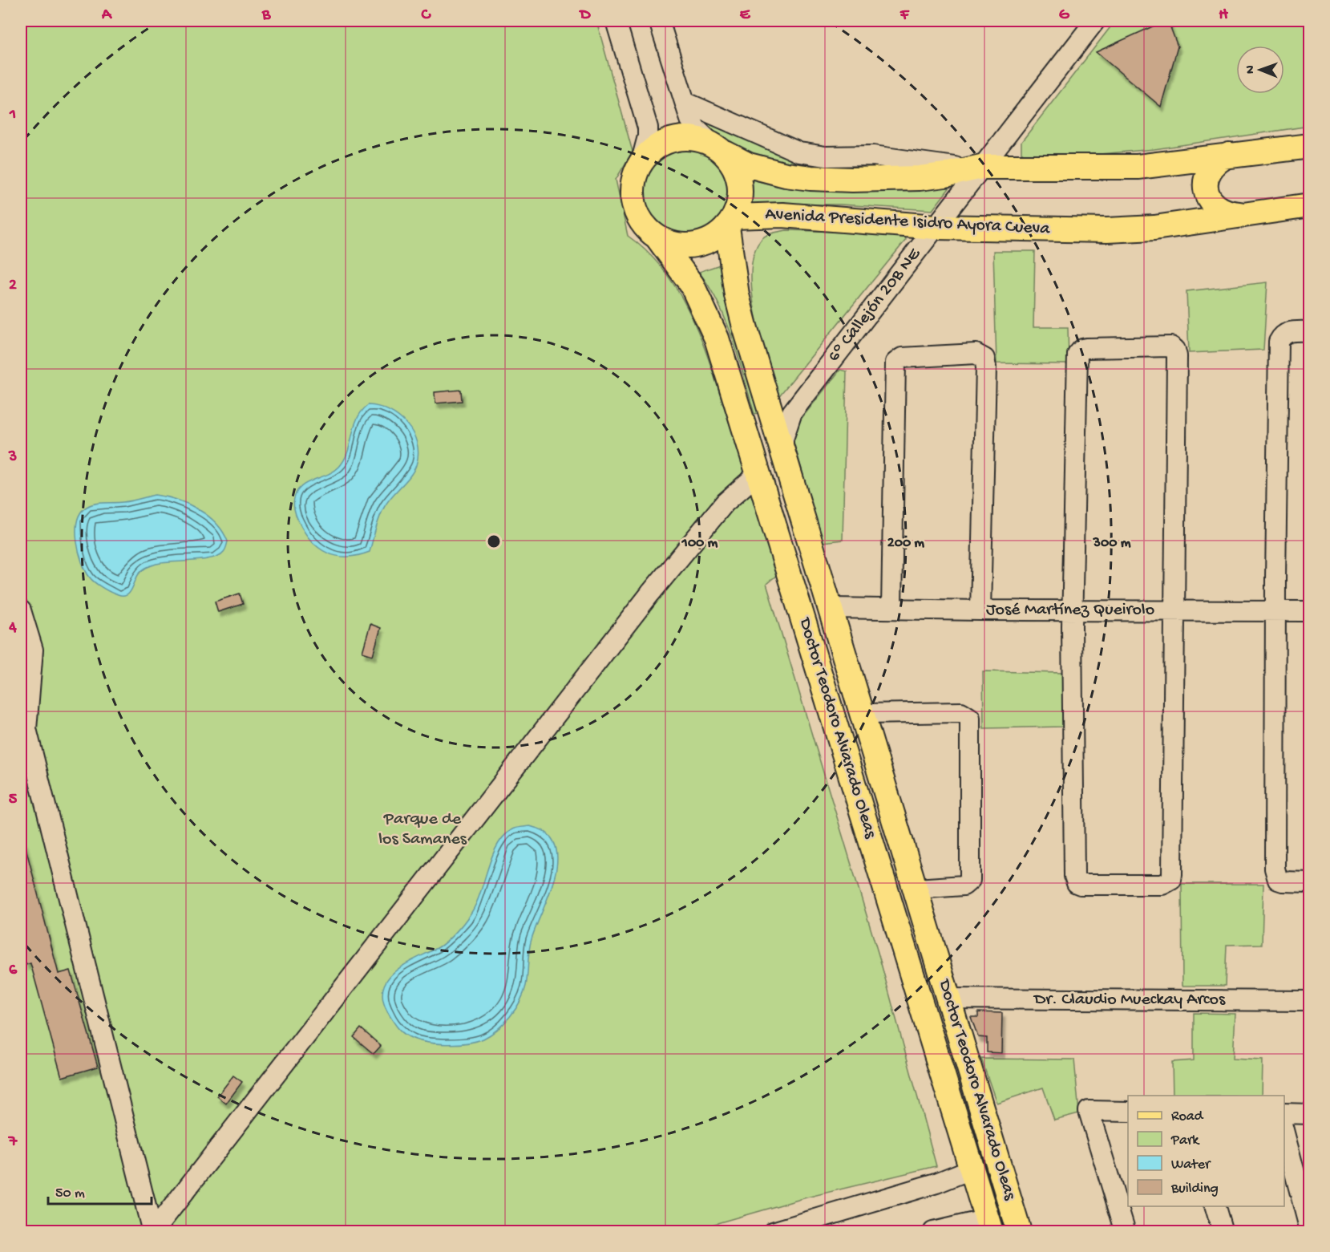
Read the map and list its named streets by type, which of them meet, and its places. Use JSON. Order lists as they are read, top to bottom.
{
  "streets": {
    "main road": ["Avenida Presidente Isidro Ayora Cueva", "Doctor Teodoro Alvarado Oleas"],
    "street": ["6° Callejón 20B NE", "José Martínez Queirolo", "Dr. Claudio Mueckay Arcos"]
  },
  "crossings": [
    ["Avenida Presidente Isidro Ayora Cueva", "6° Callejón 20B NE"],
    ["Avenida Presidente Isidro Ayora Cueva", "Doctor Teodoro Alvarado Oleas"],
    ["6° Callejón 20B NE", "Doctor Teodoro Alvarado Oleas"],
    ["José Martínez Queirolo", "Doctor Teodoro Alvarado Oleas"],
    ["Doctor Teodoro Alvarado Oleas", "Dr. Claudio Mueckay Arcos"]
  ],
  "parks": ["Parque de los Samanes"],
  "legend": [
    "Road",
    "Park",
    "Water",
    "Building"
  ],
  "scale_bar": "50 m",
  "north": "left",
  "grid": {
    "columns": [
      "A",
      "B",
      "C",
      "D",
      "E",
      "F",
      "G",
      "H"
    ],
    "rows": [
      "1",
      "2",
      "3",
      "4",
      "5",
      "6",
      "7"
    ]
  },
  "rings": ["100 m", "200 m", "300 m"]
}
